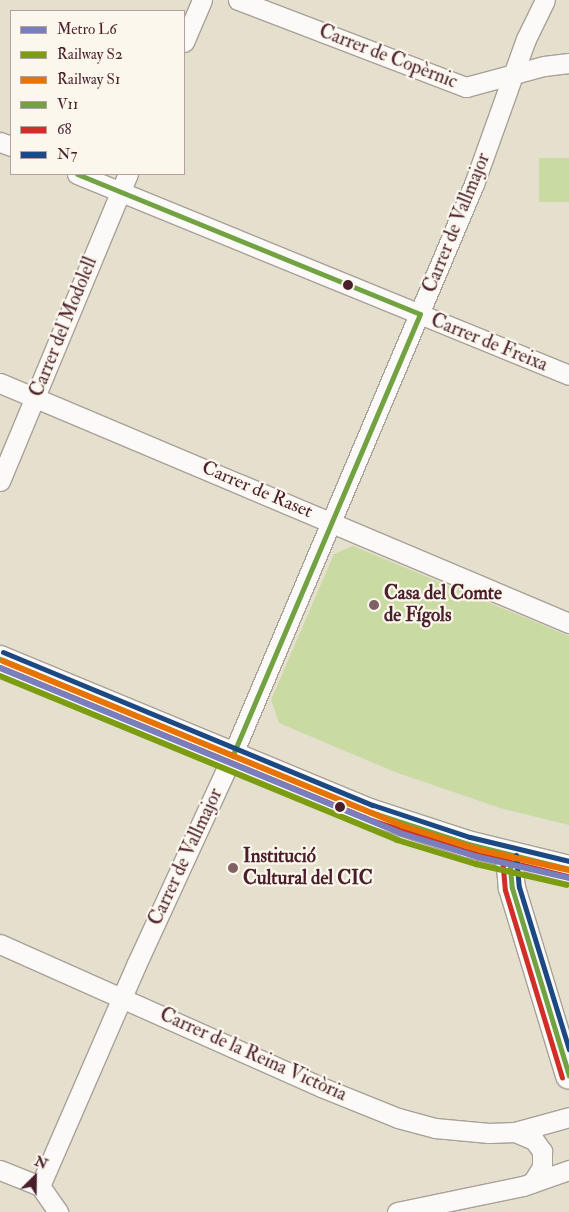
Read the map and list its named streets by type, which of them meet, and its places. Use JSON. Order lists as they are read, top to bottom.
{
  "streets": {
    "street": [
      "Carrer de Copèrnic",
      "Carrer de Vallmajor",
      "Carrer del Modolell",
      "Carrer de Freixa",
      "Carrer de Raset",
      "Carrer de la Reina Victòria"
    ]
  },
  "crossings": [
    ["Carrer de Copèrnic", "Carrer de Vallmajor"],
    ["Carrer de Vallmajor", "Carrer de Freixa"],
    ["Carrer de Vallmajor", "Carrer de Raset"],
    ["Carrer de Vallmajor", "Carrer de la Reina Victòria"],
    ["Carrer del Modolell", "Carrer de Freixa"],
    ["Carrer del Modolell", "Carrer de Raset"]
  ],
  "places": ["Casa del Comte de Fígols", "Institució Cultural del CIC"],
  "lines": [
    "transit line V11",
    "transit line N7",
    "rail line S1",
    "transit line 68",
    "metro line L6",
    "rail line S2"
  ],
  "legend": [
    "Metro L6",
    "Railway S2",
    "Railway S1",
    "V11",
    "68",
    "N7"
  ],
  "north": "top right"
}
